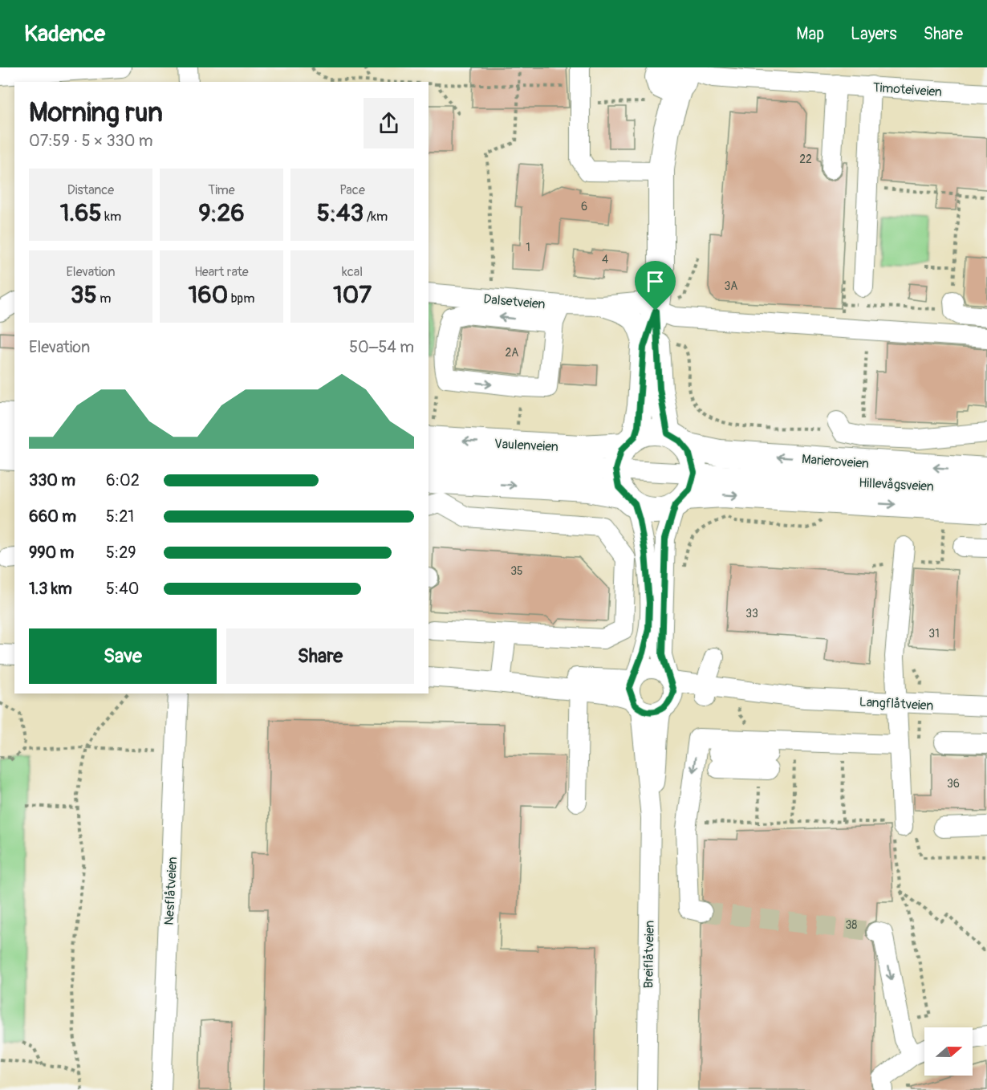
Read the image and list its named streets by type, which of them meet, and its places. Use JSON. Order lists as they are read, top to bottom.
{
  "streets": {
    "main road": ["Vaulenveien", "Marieroveien"],
    "street": [
      "Timoteiveien",
      "Dalsetveien",
      "Hillevågsveien",
      "Langflåtveien",
      "Nesflåtveien",
      "Breiflåtveien"
    ]
  },
  "crossings": [
    ["Vaulenveien", "Marieroveien"],
    ["Langflåtveien", "Breiflåtveien"]
  ],
  "house_numbers": [
    "22",
    "6",
    "1",
    "4",
    "3A",
    "2A",
    "35",
    "33",
    "31",
    "36",
    "38"
  ],
  "north": "right",
  "page": {
    "header": "Kadence",
    "nav": ["Map", "Layers", "Share"],
    "heading": ["Morning run", "07:59 · 5 × 330 m"],
    "stats": [
      ["Distance", "1.65 km"],
      ["Time", "9:26"],
      ["Pace", "5:43 /km"],
      ["Elevation", "35 m"],
      ["Heart rate", "160 bpm"],
      ["kcal", "107"]
    ],
    "chart": ["Elevation", "50–54 m"],
    "list": [
      {
        "name": "330 m",
        "note": "6:02"
      },
      {
        "name": "660 m",
        "note": "5:21"
      },
      {
        "name": "990 m",
        "note": "5:29"
      },
      {
        "name": "1.3 km",
        "note": "5:40"
      }
    ],
    "buttons": ["Save", "Share"]
  }
}
